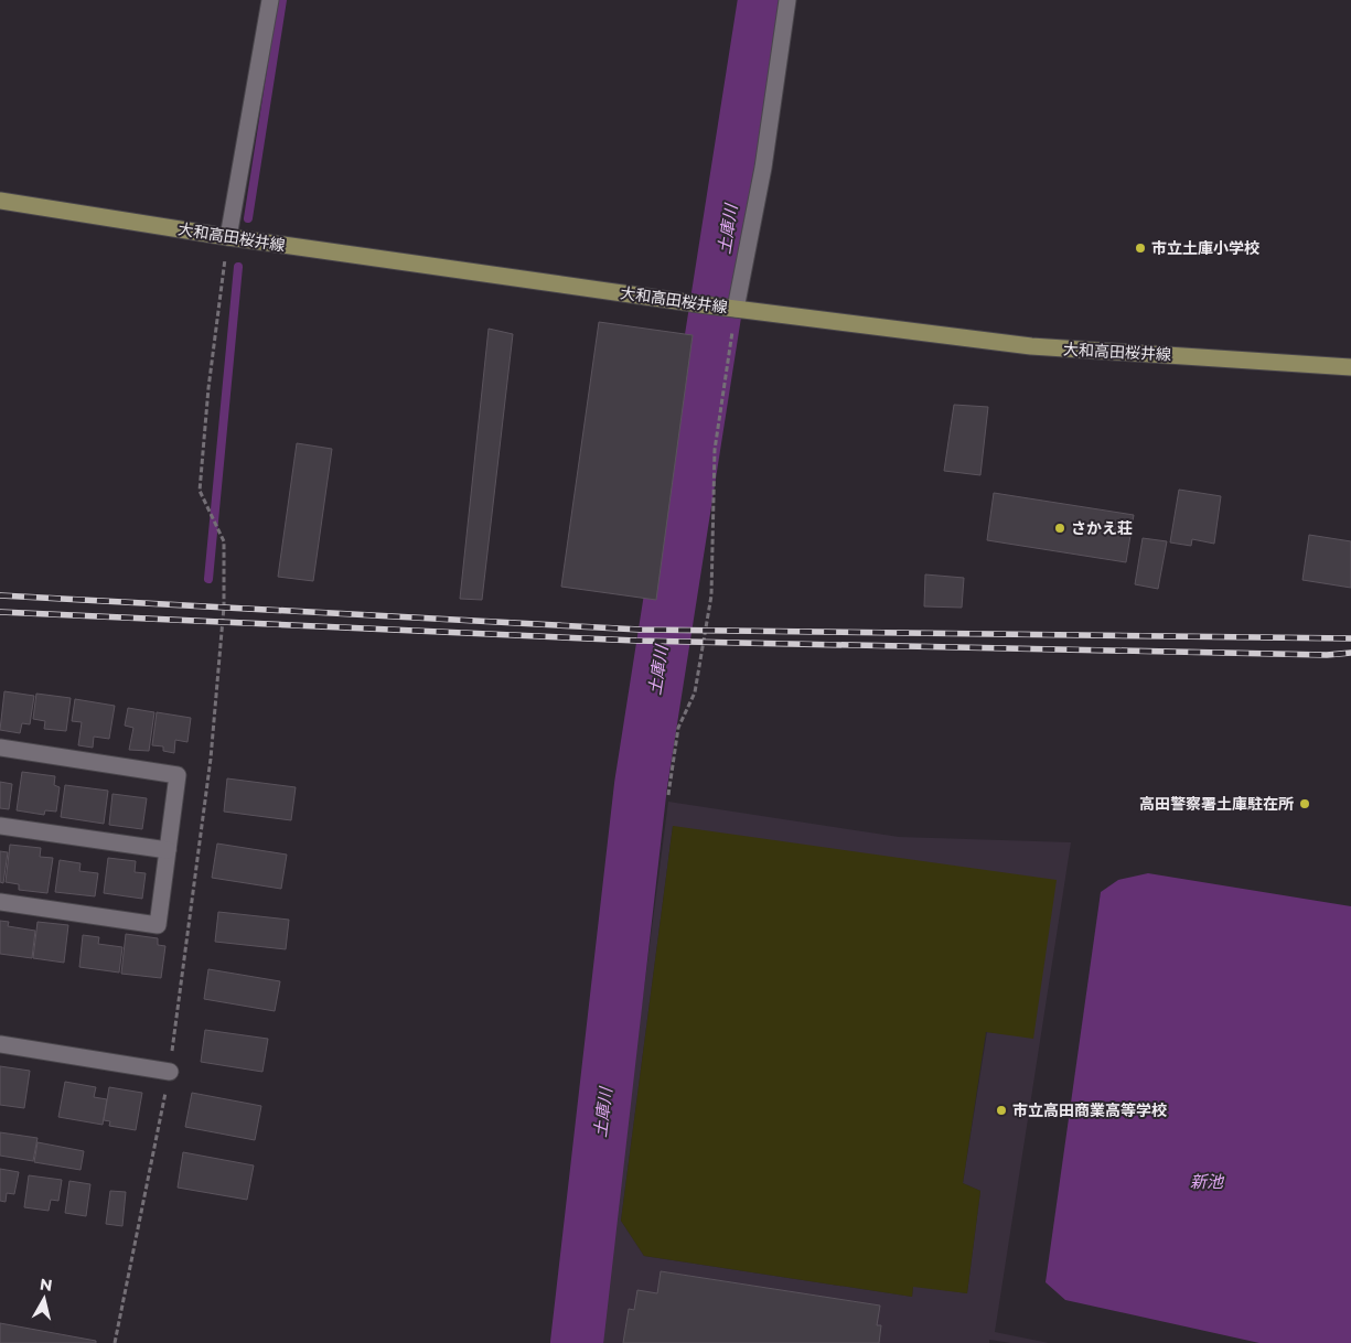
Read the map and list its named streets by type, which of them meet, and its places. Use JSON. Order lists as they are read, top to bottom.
{
  "streets": {
    "main road": ["大和高田桜井線"]
  },
  "water": ["土庫川", "新池"],
  "places": [
    "市立土庫小学校",
    "さかえ荘",
    "高田警察署土庫駐在所",
    "市立高田商業高等学校"
  ],
  "north": "top"
}
